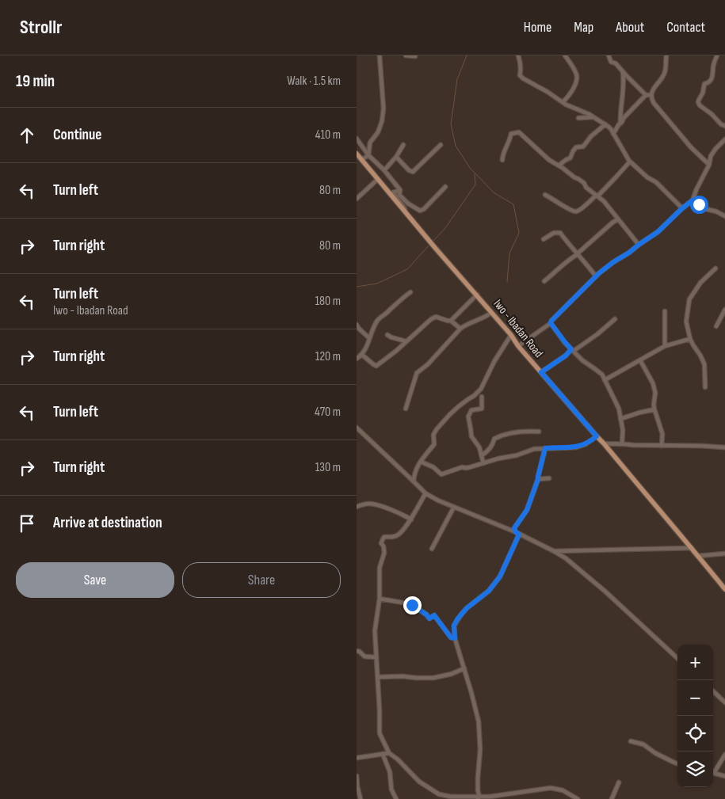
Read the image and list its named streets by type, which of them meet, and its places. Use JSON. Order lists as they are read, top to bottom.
{
  "streets": {
    "main road": ["Iwo - Ibadan Road"]
  },
  "page": {
    "header": "Strollr",
    "nav": [
      "Home",
      "Map",
      "About",
      "Contact"
    ],
    "heading": ["19 min", "Walk · 1.5 km"],
    "list": [
      ["Continue", "410 m"],
      ["Turn left", "80 m"],
      ["Turn right", "80 m"],
      ["Turn left", "Iwo - Ibadan Road", "180 m"],
      ["Turn right", "120 m"],
      ["Turn left", "470 m"],
      ["Turn right", "130 m"],
      "Arrive at destination"
    ],
    "buttons": ["Save", "Share"],
    "map_buttons": ["+", "−"]
  }
}
